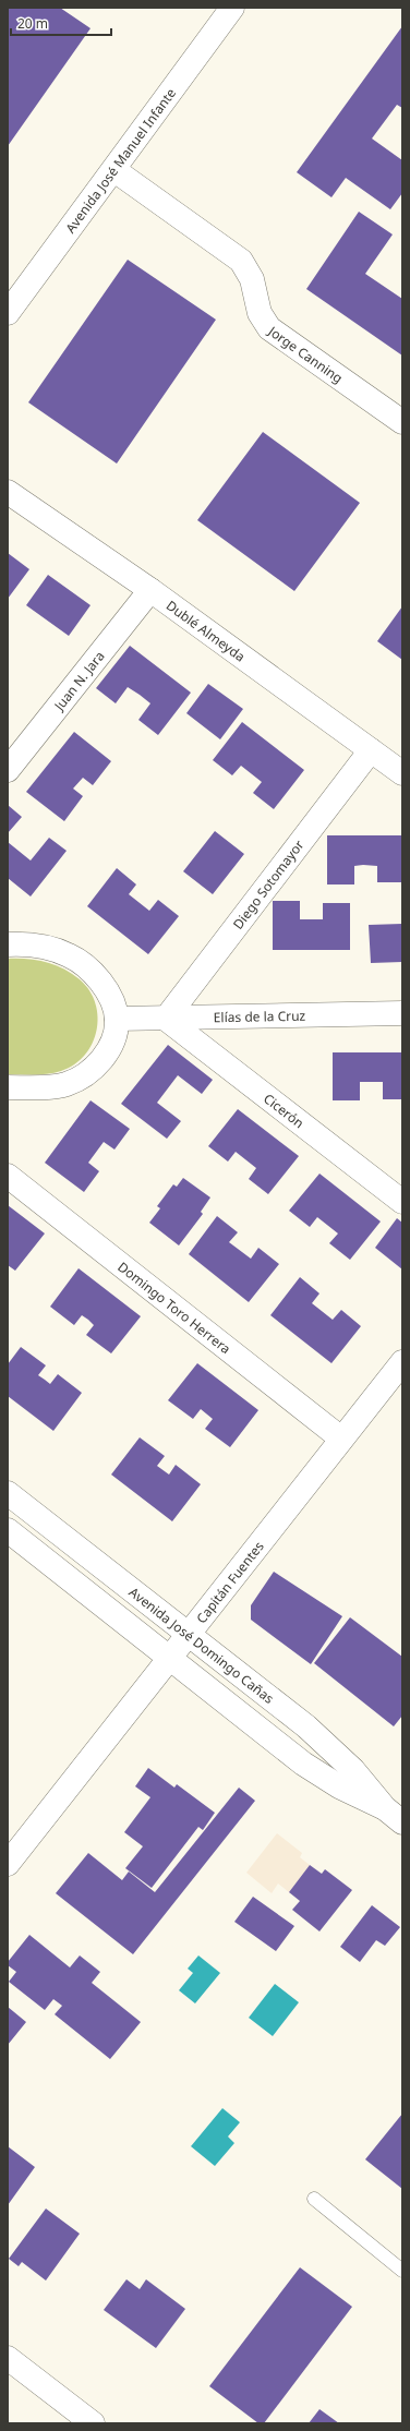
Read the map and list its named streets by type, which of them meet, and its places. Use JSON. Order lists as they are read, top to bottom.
{
  "streets": {
    "street": [
      "Avenida José Manuel Infante",
      "Jorge Canning",
      "Dublé Almeyda",
      "Juan N. Jara",
      "Diego Sotomayor",
      "Elías de la Cruz",
      "Cicerón",
      "Domingo Toro Herrera",
      "Capitán Fuentes",
      "Avenida José Domingo Cañas"
    ]
  },
  "crossings": [
    ["Avenida José Manuel Infante", "Jorge Canning"],
    ["Dublé Almeyda", "Juan N. Jara"],
    ["Dublé Almeyda", "Diego Sotomayor"],
    ["Diego Sotomayor", "Elías de la Cruz"],
    ["Diego Sotomayor", "Cicerón"],
    ["Elías de la Cruz", "Cicerón"],
    ["Domingo Toro Herrera", "Capitán Fuentes"],
    ["Capitán Fuentes", "Avenida José Domingo Cañas"]
  ],
  "scale_bar": "20 m"
}
